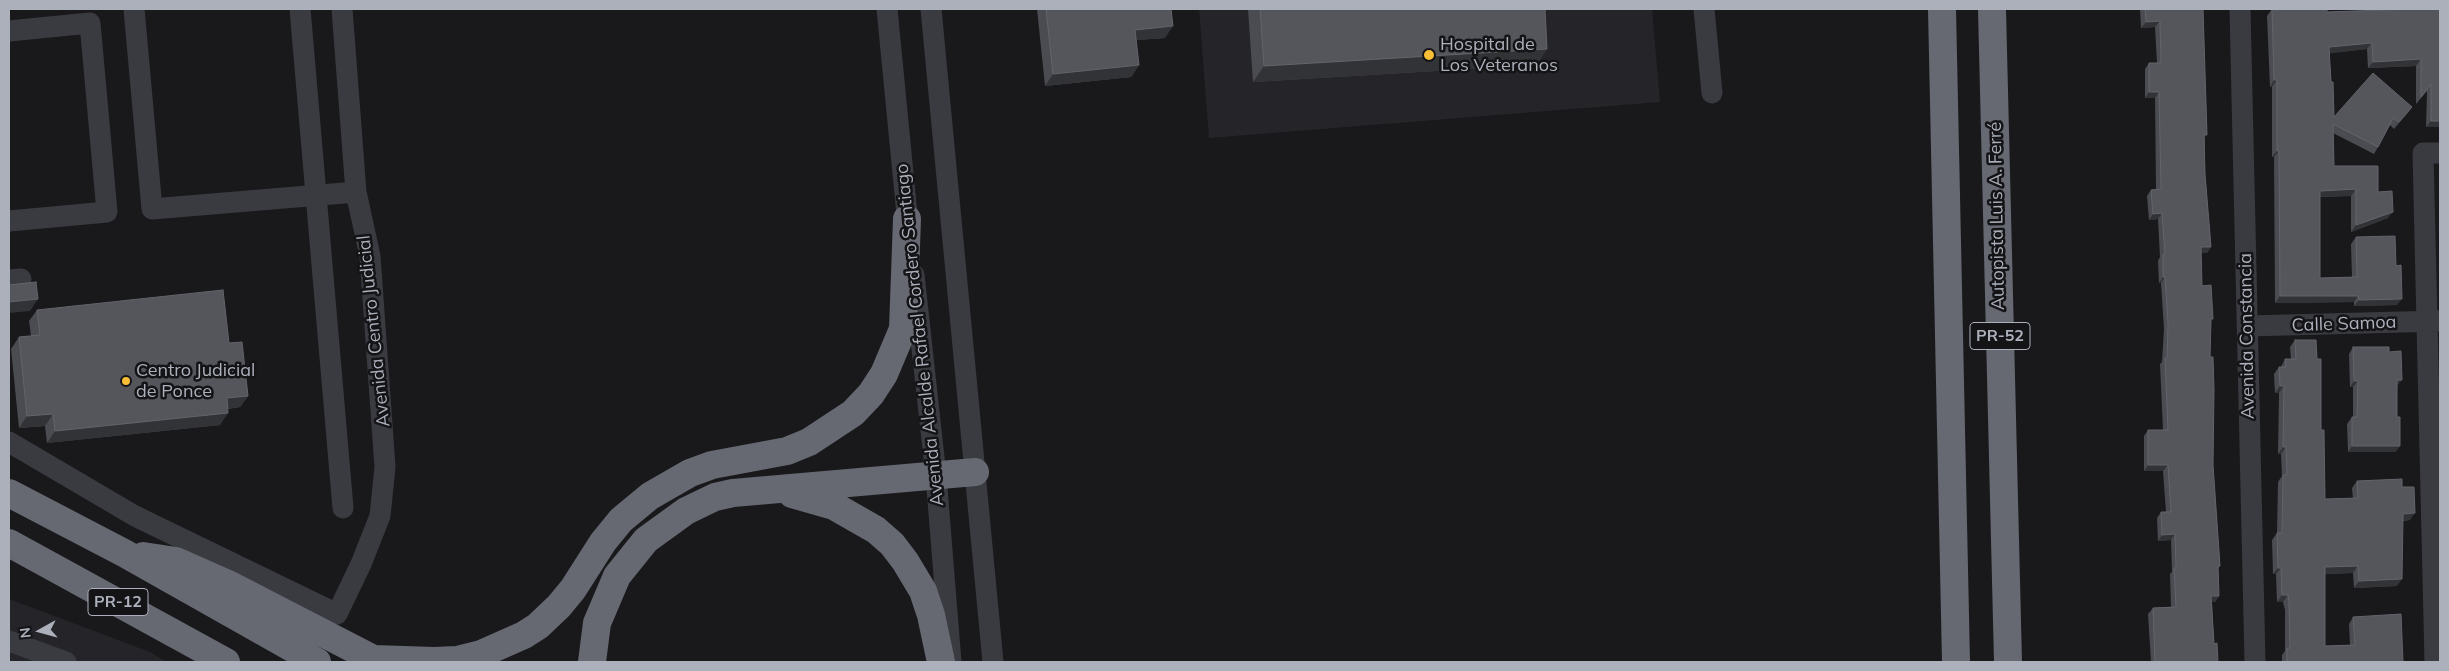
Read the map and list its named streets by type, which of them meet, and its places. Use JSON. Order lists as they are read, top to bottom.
{
  "streets": {
    "highway": ["Autopista Luis A. Ferré", "PR-52", "PR-12"],
    "street": [
      "Calle Samoa",
      "Avenida Centro Judicial",
      "Avenida Alcalde Rafael Cordero Santiago",
      "Avenida Constancia"
    ]
  },
  "crossings": [
    ["Calle Samoa", "Avenida Constancia"]
  ],
  "places": ["Hospital de Los Veteranos", "Centro Judicial de Ponce"],
  "north": "left"
}
